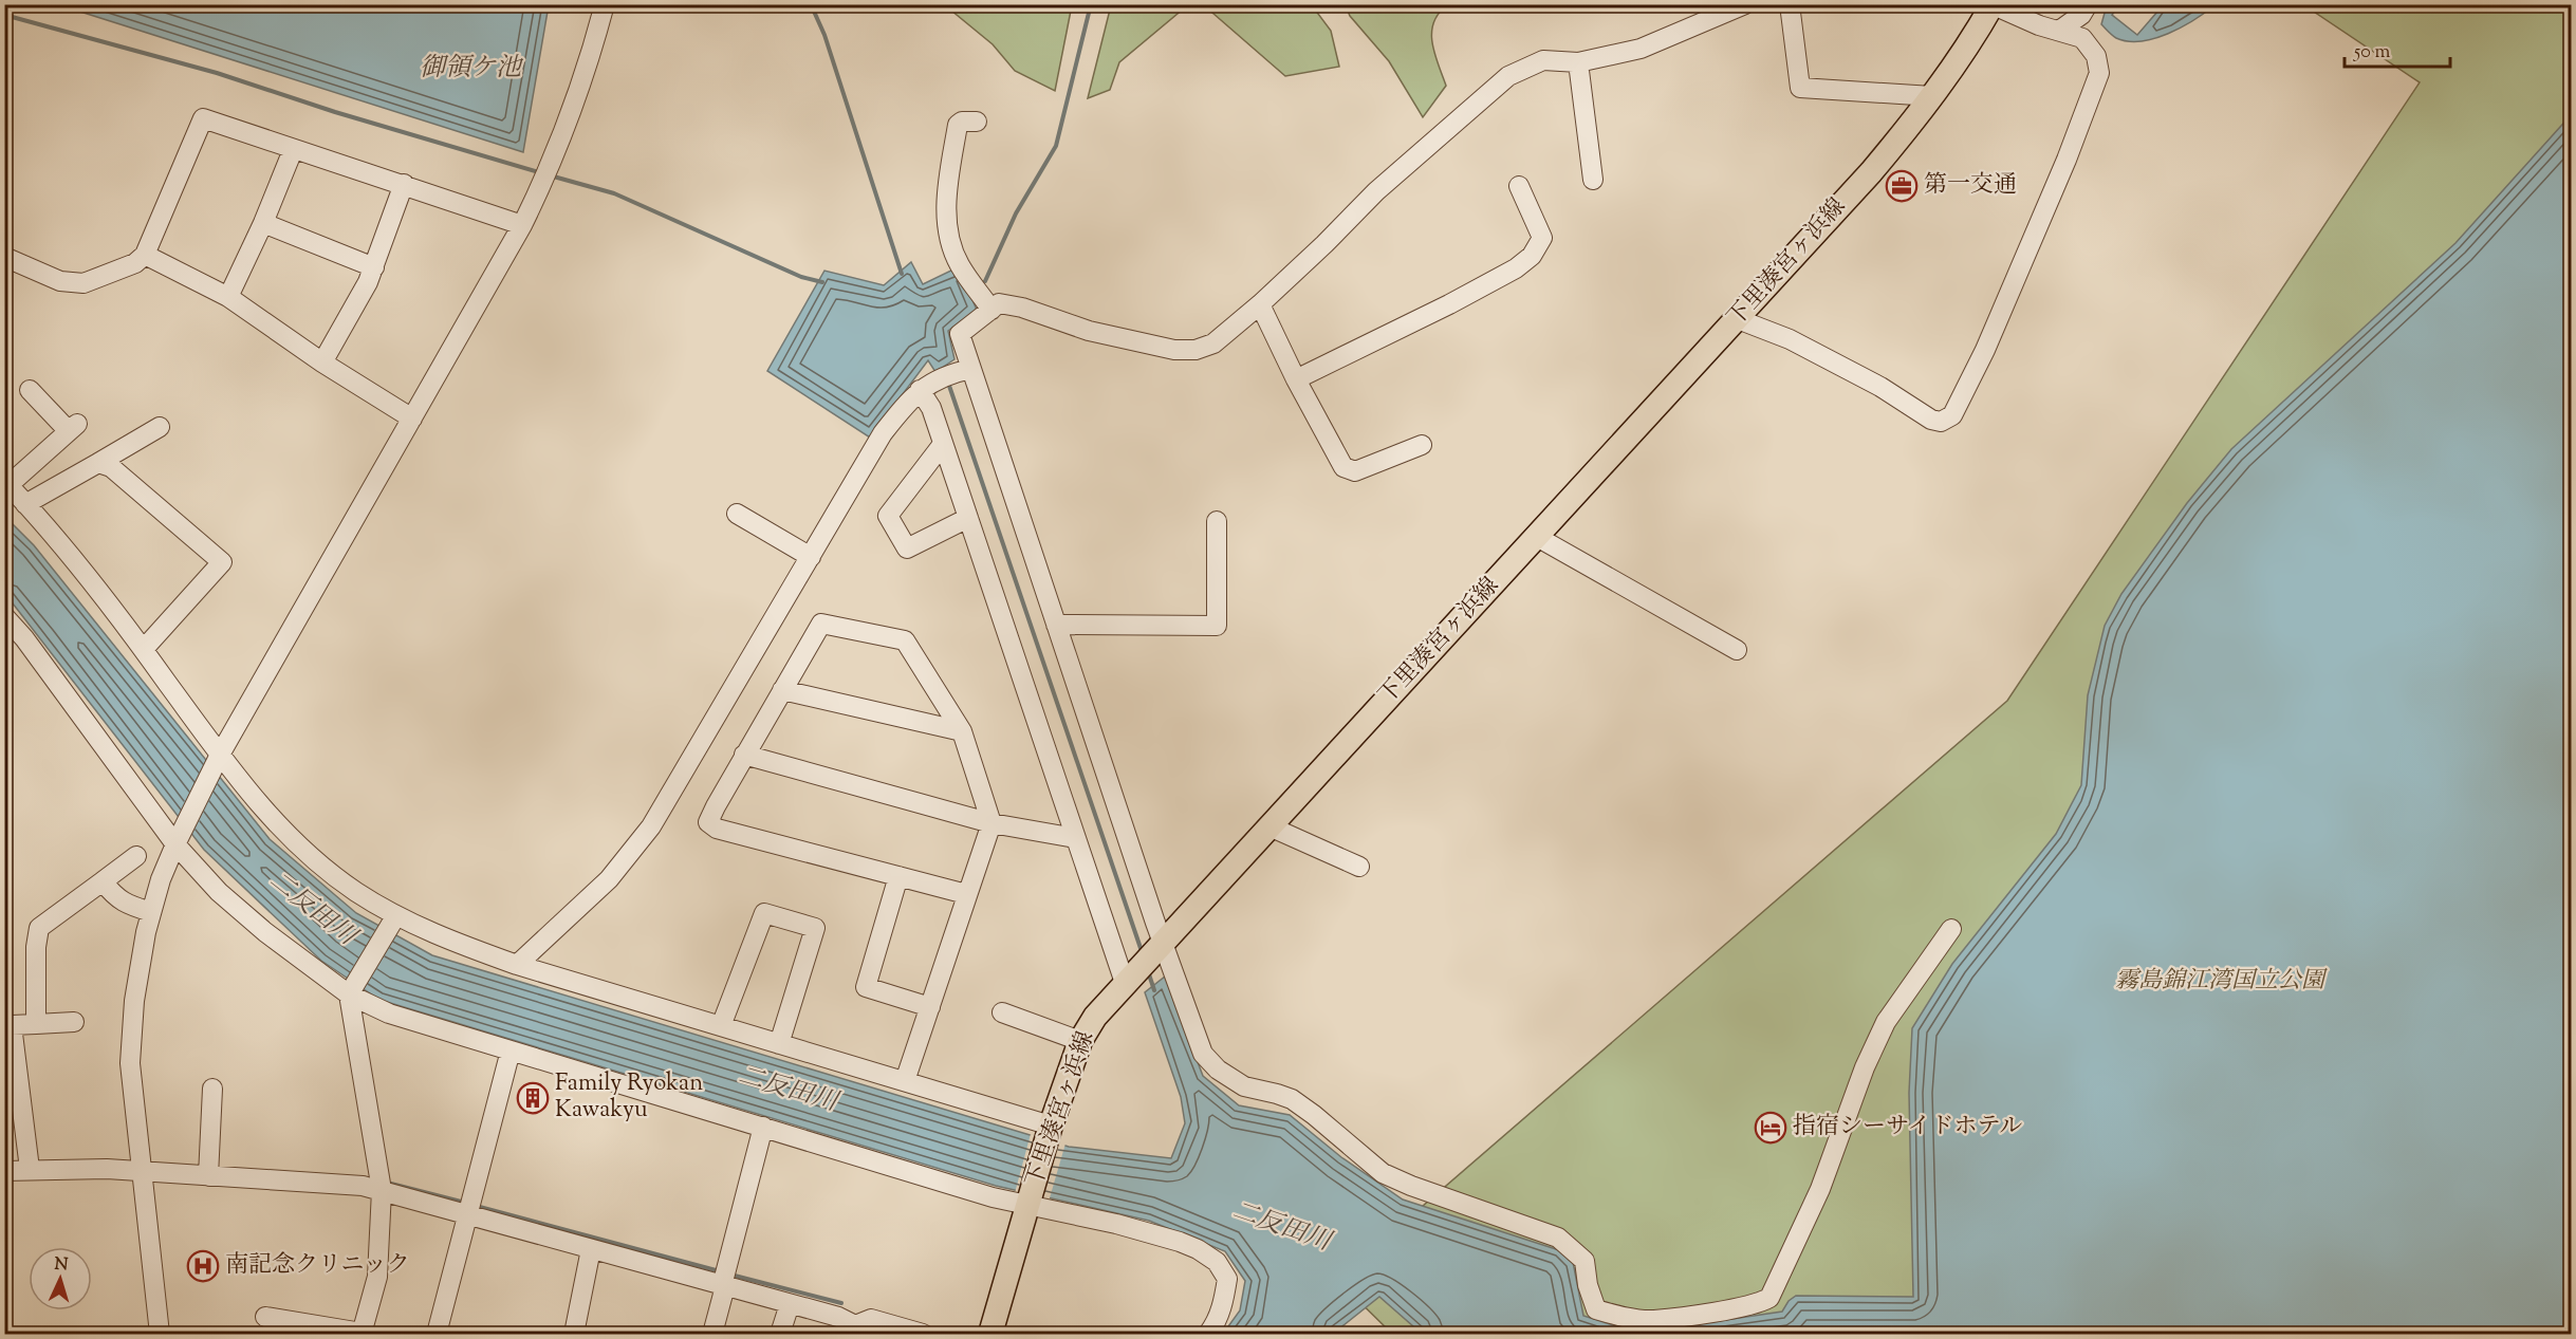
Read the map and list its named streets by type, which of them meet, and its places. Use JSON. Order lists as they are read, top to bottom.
{
  "streets": {
    "main road": ["下里湊宮ヶ浜線"]
  },
  "water": ["御領ケ池", "二反田川"],
  "parks": ["霧島錦江湾国立公園"],
  "places": {
    "office": ["第一交通"],
    "building": ["Family Ryokan Kawakyu"],
    "hotel": ["指宿シーサイドホテル"],
    "hospital": ["南記念クリニック"]
  },
  "scale_bar": "50 m",
  "north": "top"
}
